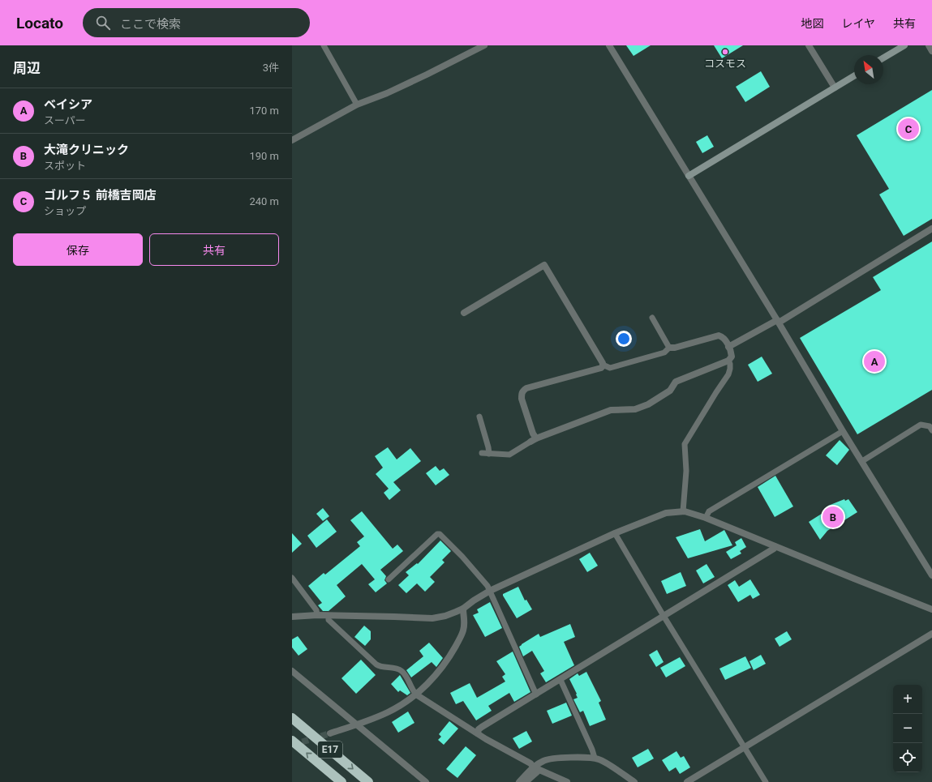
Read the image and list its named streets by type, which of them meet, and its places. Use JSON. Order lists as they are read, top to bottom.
{
  "streets": {
    "highway": ["E17"]
  },
  "places": ["コスモス"],
  "north": "top left",
  "page": {
    "header": "Locato",
    "search": "ここで検索",
    "nav": ["地図", "レイヤ", "共有"],
    "heading": ["周辺", "3件"],
    "list": [
      {
        "mark": "A",
        "name": "ベイシア",
        "note": "スーパー",
        "value": "170 m"
      },
      {
        "mark": "B",
        "name": "大滝クリニック",
        "note": "スポット",
        "value": "190 m"
      },
      {
        "mark": "C",
        "name": "ゴルフ５ 前橋吉岡店",
        "note": "ショップ",
        "value": "240 m"
      }
    ],
    "pins": ["C", "A", "B"],
    "buttons": ["保存", "共有"],
    "map_buttons": ["+", "−"]
  }
}
